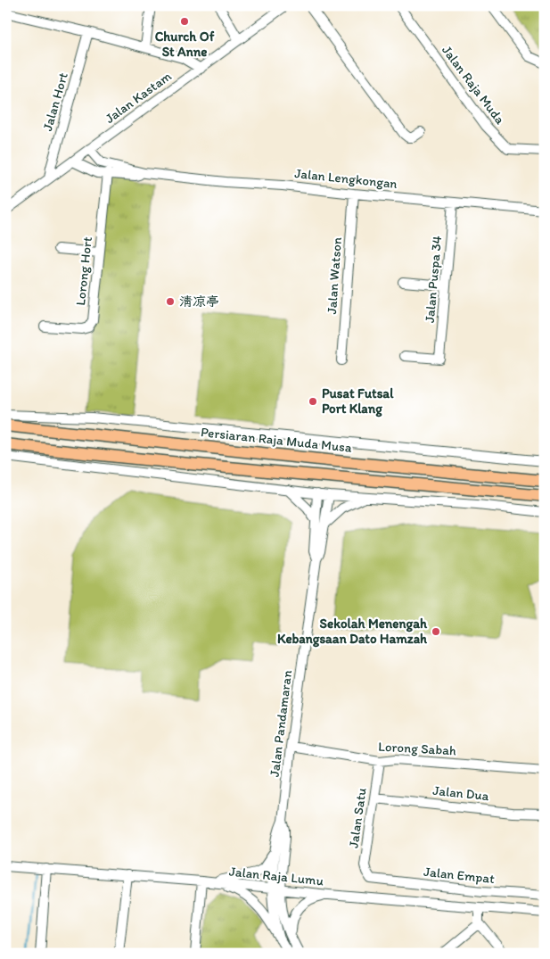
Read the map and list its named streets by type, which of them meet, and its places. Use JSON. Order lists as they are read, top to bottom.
{
  "streets": {
    "main road": ["Persiaran Raja Muda Musa"],
    "street": [
      "Jalan Raja Muda",
      "Jalan Kastam",
      "Jalan Hort",
      "Jalan Lengkongan",
      "Lorong Hort",
      "Jalan Watson",
      "Jalan Puspa 34",
      "Jalan Pandamaran",
      "Lorong Sabah",
      "Jalan Dua",
      "Jalan Satu",
      "Jalan Empat",
      "Jalan Raja Lumu"
    ]
  },
  "crossings": [
    ["Jalan Kastam", "Jalan Hort"],
    ["Jalan Kastam", "Jalan Lengkongan"],
    ["Jalan Lengkongan", "Lorong Hort"],
    ["Jalan Lengkongan", "Jalan Watson"],
    ["Jalan Lengkongan", "Jalan Puspa 34"],
    ["Jalan Pandamaran", "Lorong Sabah"],
    ["Jalan Pandamaran", "Jalan Raja Lumu"],
    ["Lorong Sabah", "Jalan Satu"],
    ["Jalan Dua", "Jalan Satu"],
    ["Jalan Satu", "Jalan Empat"]
  ],
  "places": [
    "Church Of St Anne",
    "清凉亭",
    "Pusat Futsal Port Klang",
    "Sekolah Menengah Kebangsaan Dato Hamzah"
  ]
}
